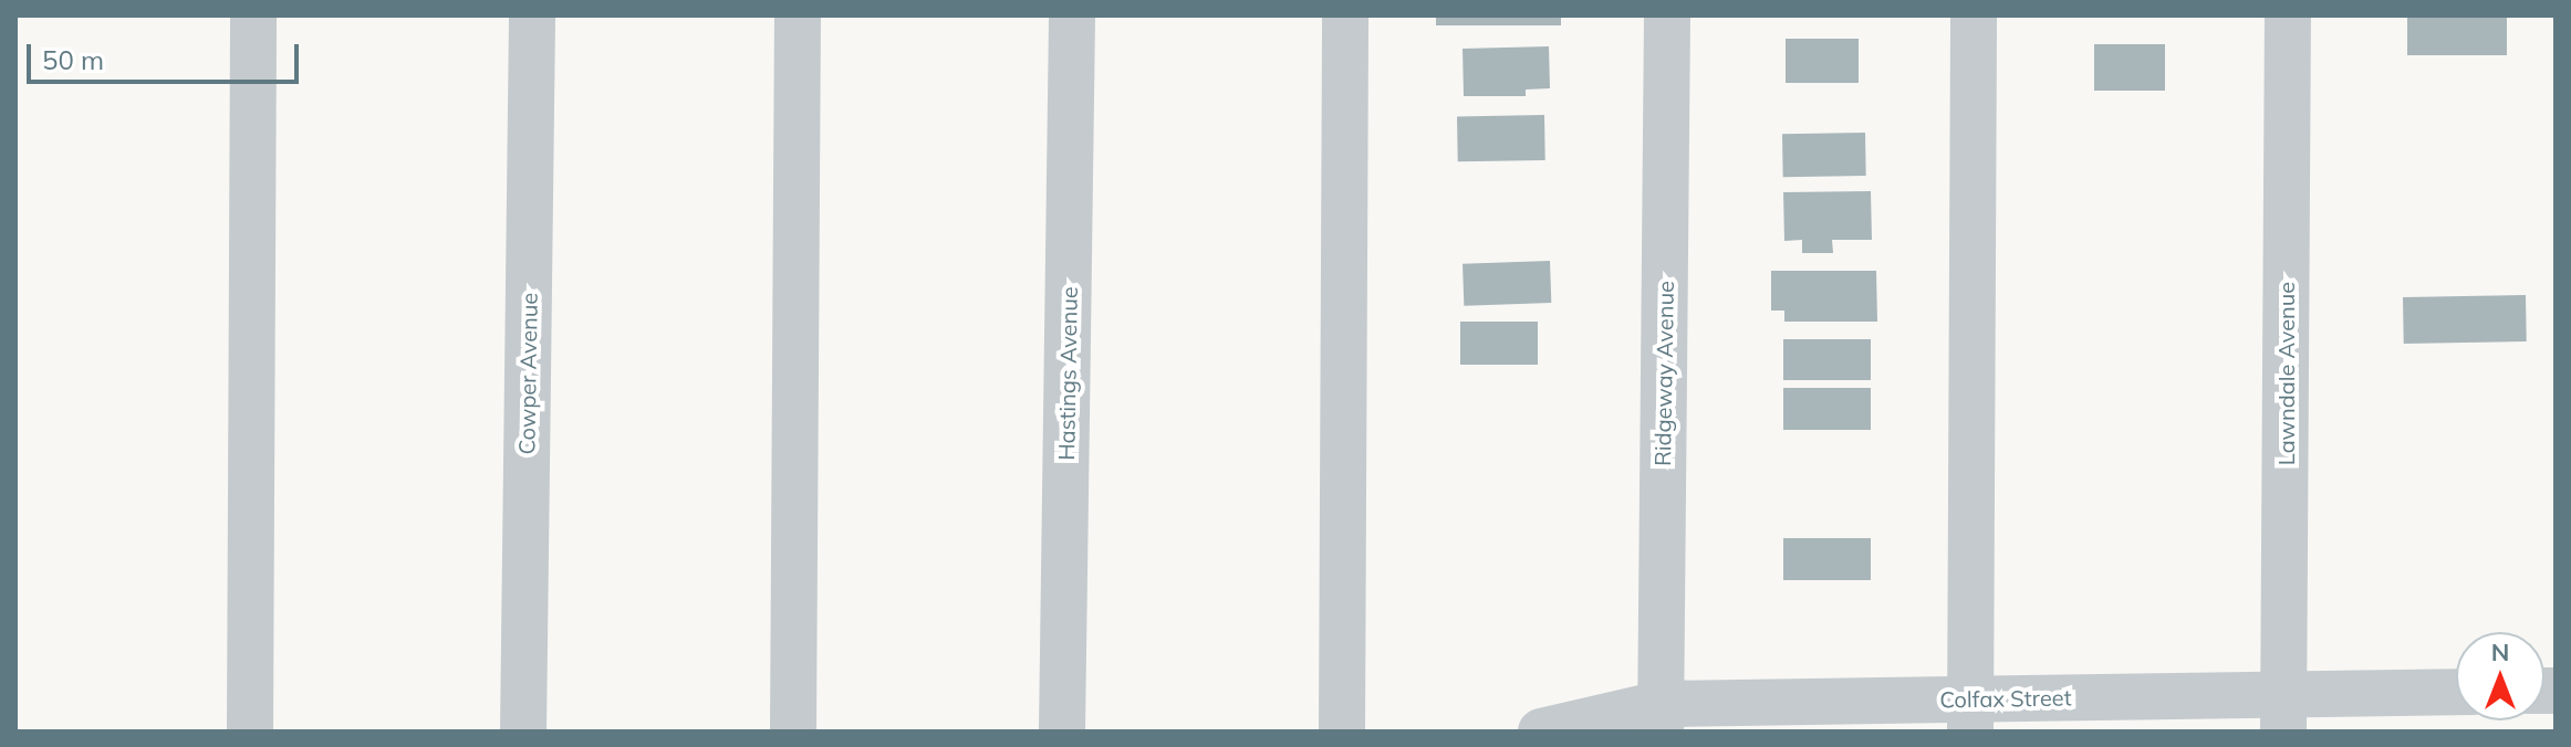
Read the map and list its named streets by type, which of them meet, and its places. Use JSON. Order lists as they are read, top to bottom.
{
  "streets": {
    "street": [
      "Cowper Avenue",
      "Hastings Avenue",
      "Ridgeway Avenue",
      "Lawndale Avenue",
      "Colfax Street"
    ]
  },
  "crossings": [
    ["Ridgeway Avenue", "Colfax Street"],
    ["Lawndale Avenue", "Colfax Street"]
  ],
  "scale_bar": "50 m",
  "north": "top"
}
